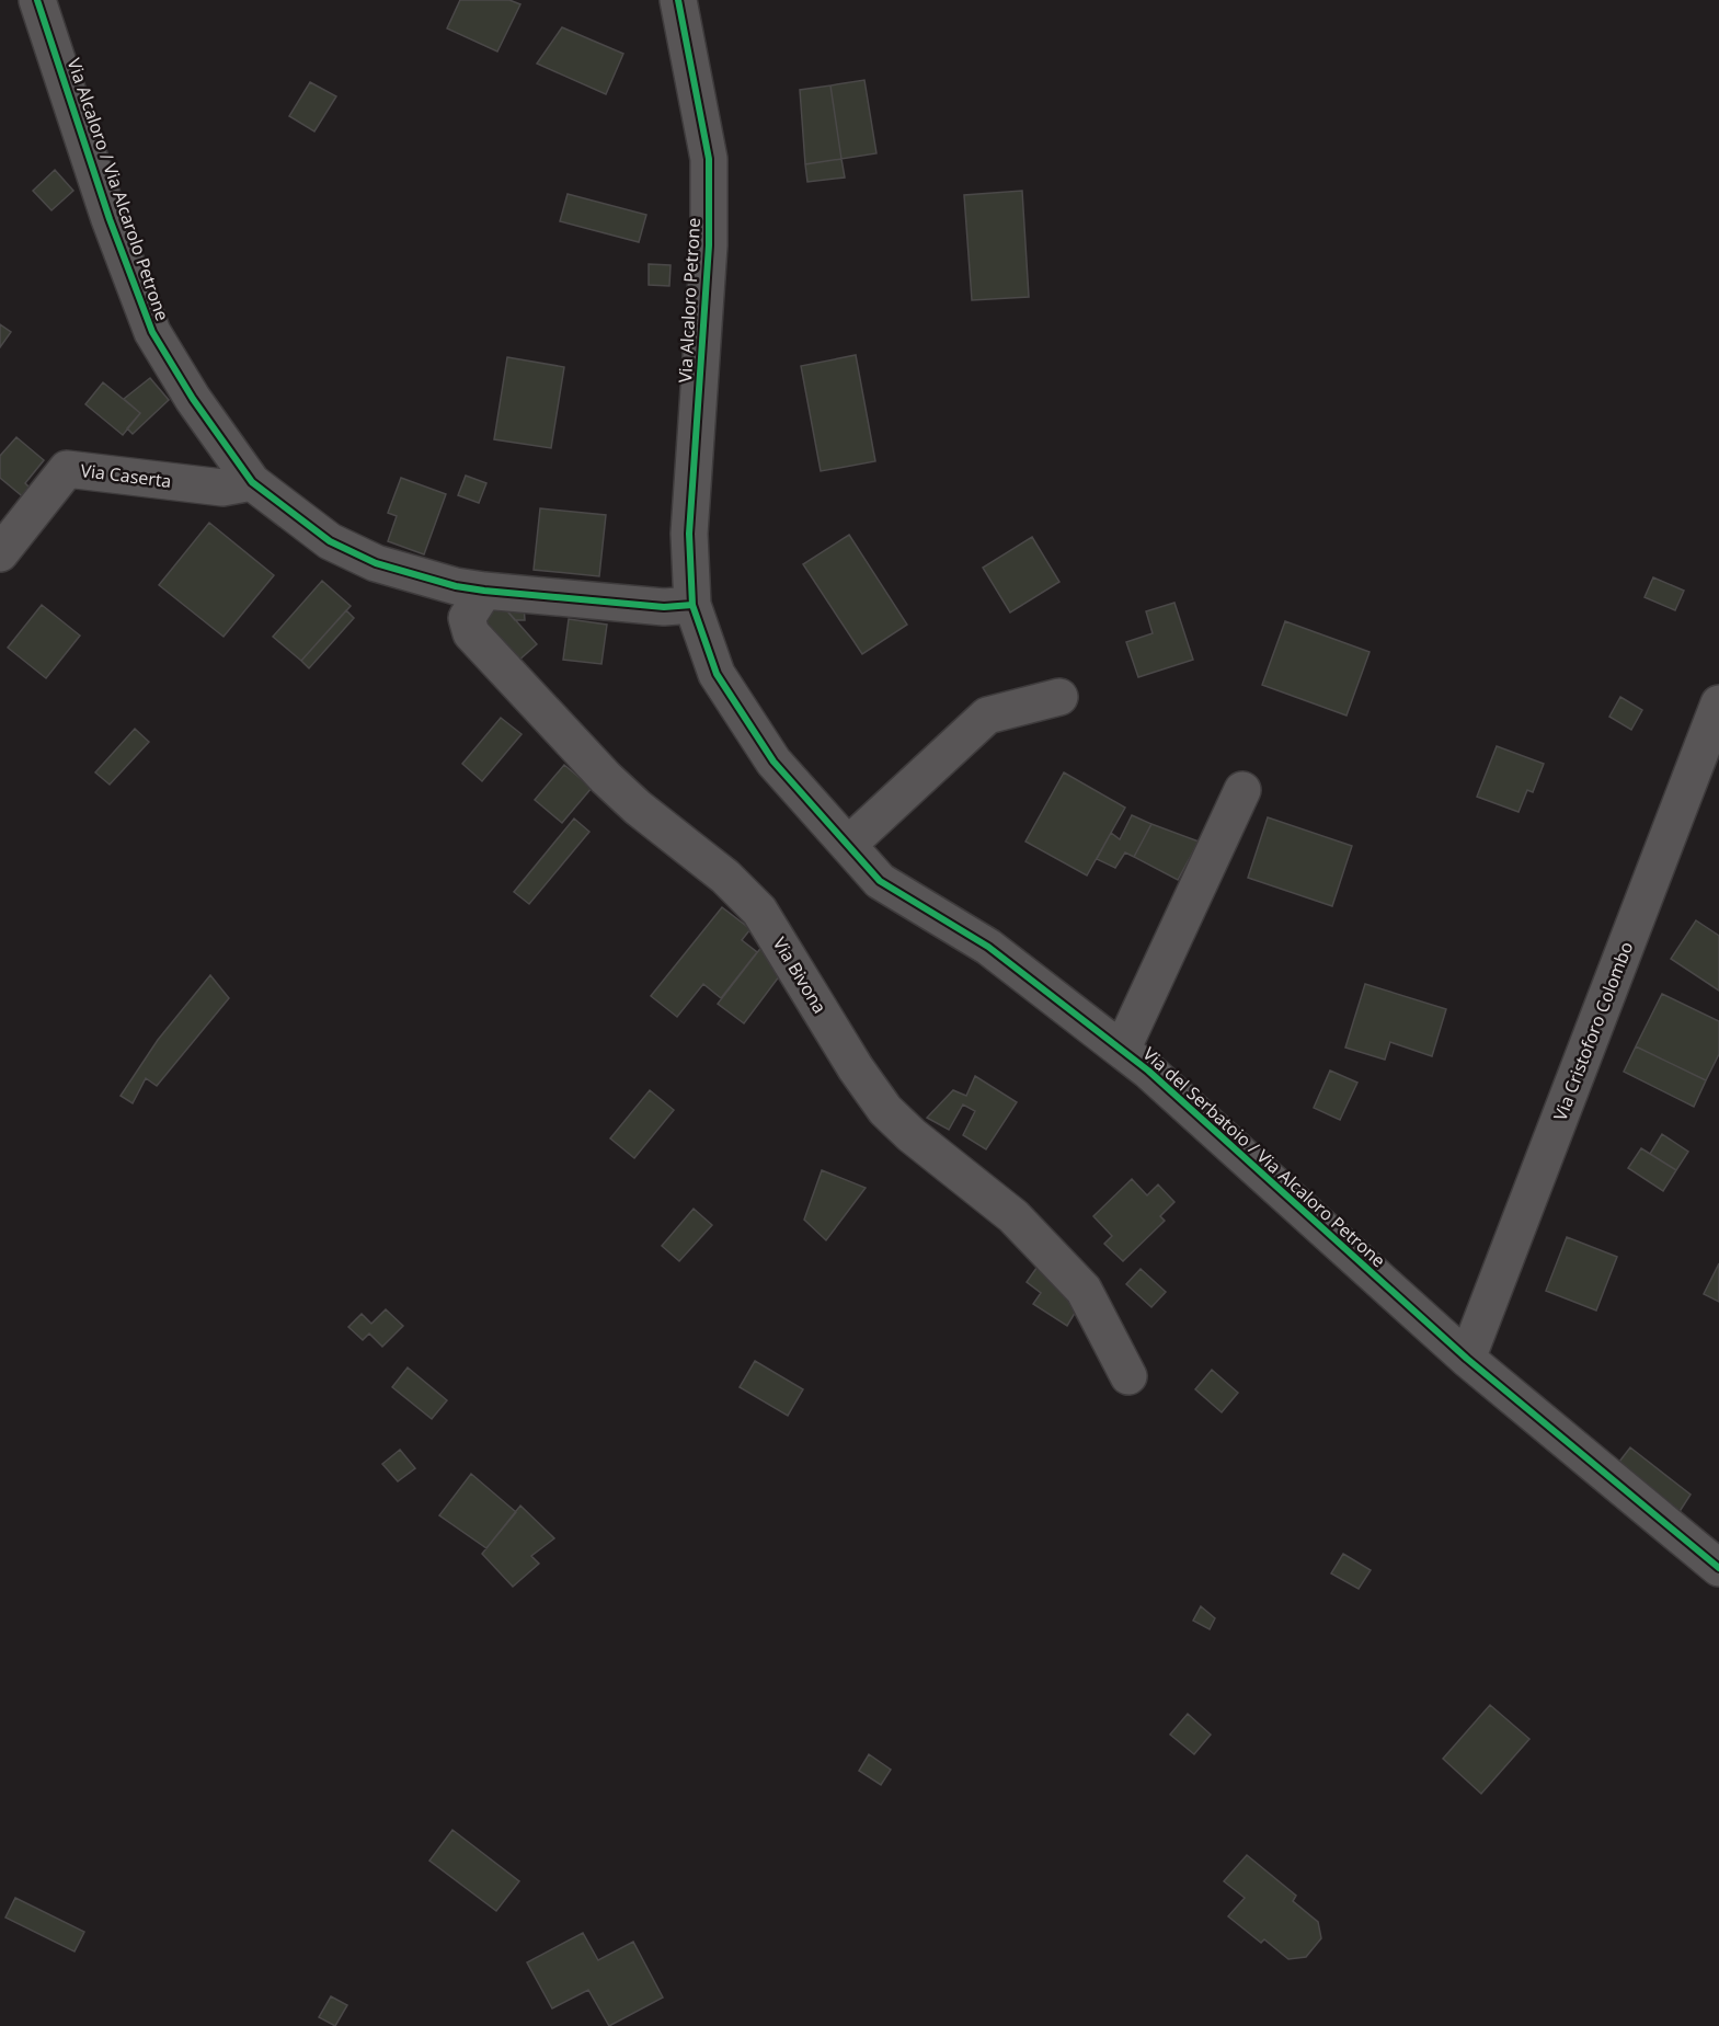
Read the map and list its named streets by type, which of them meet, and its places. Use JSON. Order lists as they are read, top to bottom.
{
  "streets": {
    "street": [
      "Via Alcaloro / Via Alcarolo Petrone",
      "Via Alcaloro Petrone",
      "Via Caserta",
      "Via Bivona",
      "Via Cristoforo Colombo",
      "Via del Serbatoio / Via Alcaloro Petrone"
    ]
  },
  "crossings": [
    ["Via Alcaloro / Via Alcarolo Petrone", "Via Alcaloro Petrone"],
    ["Via Alcaloro / Via Alcarolo Petrone", "Via Caserta"],
    ["Via Alcaloro / Via Alcarolo Petrone", "Via Bivona"],
    ["Via Alcaloro / Via Alcarolo Petrone", "Via del Serbatoio / Via Alcaloro Petrone"],
    ["Via Alcaloro Petrone", "Via del Serbatoio / Via Alcaloro Petrone"],
    ["Via Cristoforo Colombo", "Via del Serbatoio / Via Alcaloro Petrone"]
  ]
}
